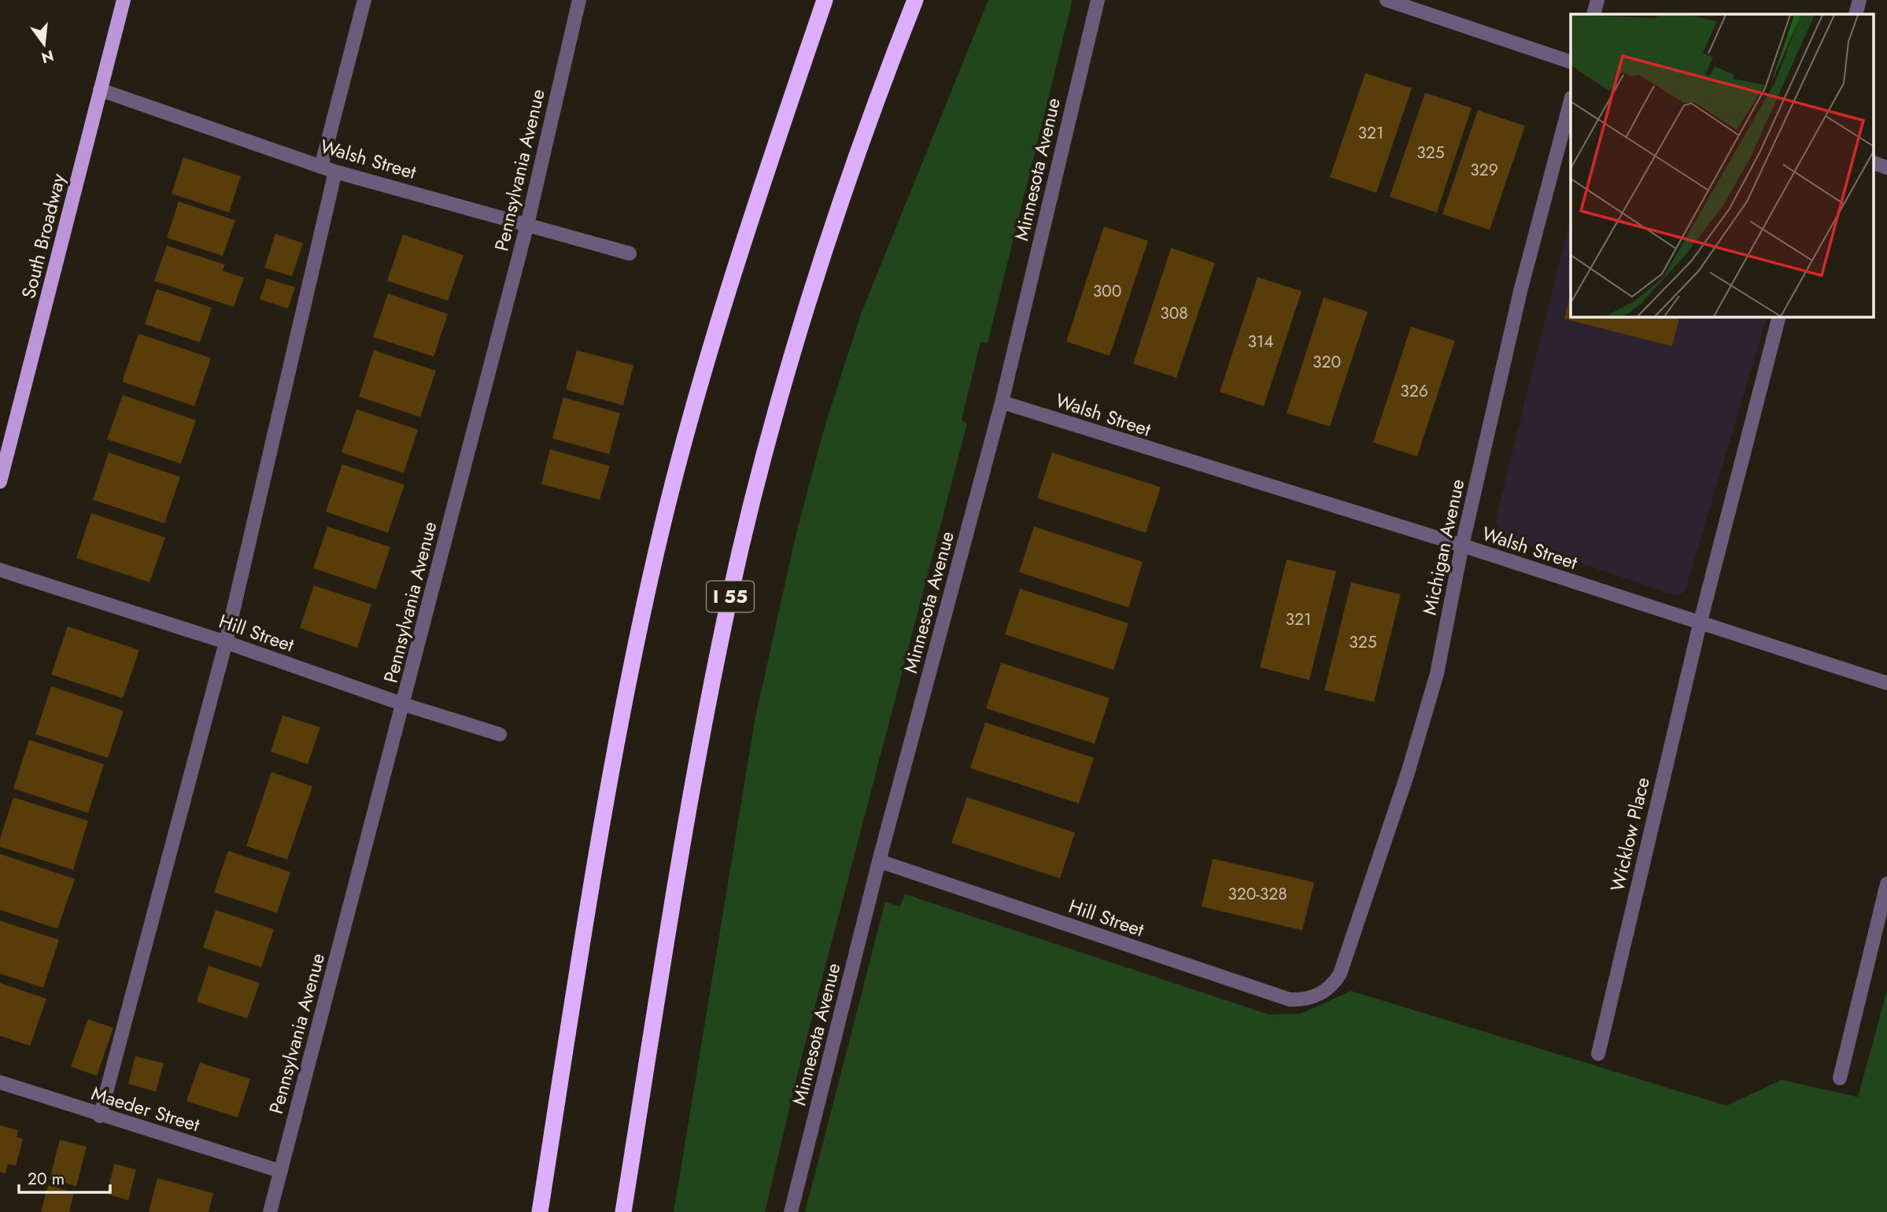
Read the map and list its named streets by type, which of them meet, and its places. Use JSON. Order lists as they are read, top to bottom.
{
  "streets": {
    "highway": ["I 55"],
    "main road": ["South Broadway"],
    "street": [
      "Walsh Street",
      "Minnesota Avenue",
      "Pennsylvania Avenue",
      "Michigan Avenue",
      "Hill Street",
      "Wicklow Place",
      "Maeder Street"
    ]
  },
  "crossings": [
    ["Walsh Street", "Minnesota Avenue"],
    ["Walsh Street", "Pennsylvania Avenue"],
    ["Walsh Street", "South Broadway"],
    ["Walsh Street", "Michigan Avenue"],
    ["Walsh Street", "Wicklow Place"],
    ["Minnesota Avenue", "Hill Street"],
    ["Pennsylvania Avenue", "Hill Street"],
    ["Pennsylvania Avenue", "Maeder Street"],
    ["Michigan Avenue", "Hill Street"]
  ],
  "house_numbers": [
    "321",
    "325",
    "329",
    "300",
    "308",
    "314",
    "320",
    "326",
    "321",
    "325",
    "320-328"
  ],
  "scale_bar": "20 m",
  "north": "bottom"
}
